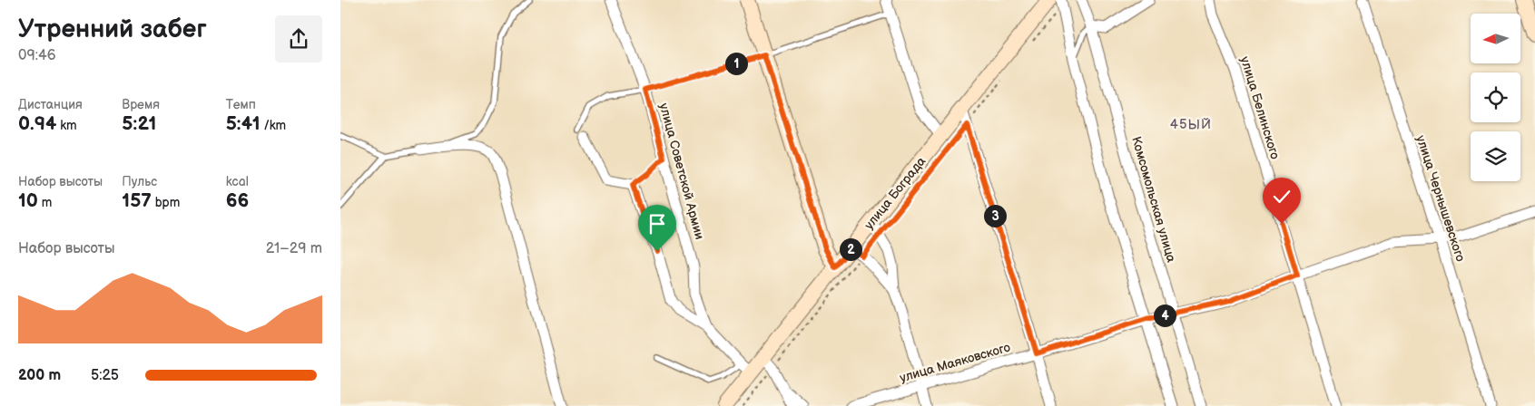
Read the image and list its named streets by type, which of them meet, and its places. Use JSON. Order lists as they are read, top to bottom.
{
  "streets": {
    "main road": ["улица Бограда"],
    "street": [
      "улица Белинского",
      "улица Советской Армии",
      "улица Чернышевского",
      "Комсомольская улица",
      "улица Маяковского"
    ]
  },
  "crossings": [
    ["улица Белинского", "улица Маяковского"],
    ["улица Советской Армии", "улица Бограда"],
    ["улица Чернышевского", "улица Маяковского"],
    ["Комсомольская улица", "улица Маяковского"]
  ],
  "districts": ["45ЫЙ"],
  "north": "left",
  "page": {
    "heading": ["Утренний забег", "09:46"],
    "pins": [
      "1",
      "3",
      "2",
      "4"
    ],
    "stats": [
      ["Дистанция", "0.94 km"],
      ["Время", "5:21"],
      ["Темп", "5:41 /km"],
      ["Набор высоты", "10 m"],
      ["Пульс", "157 bpm"],
      ["kcal", "66"]
    ],
    "chart": ["Набор высоты", "21–29 m"],
    "list": [
      {
        "name": "200 m",
        "note": "5:25"
      }
    ]
  }
}
